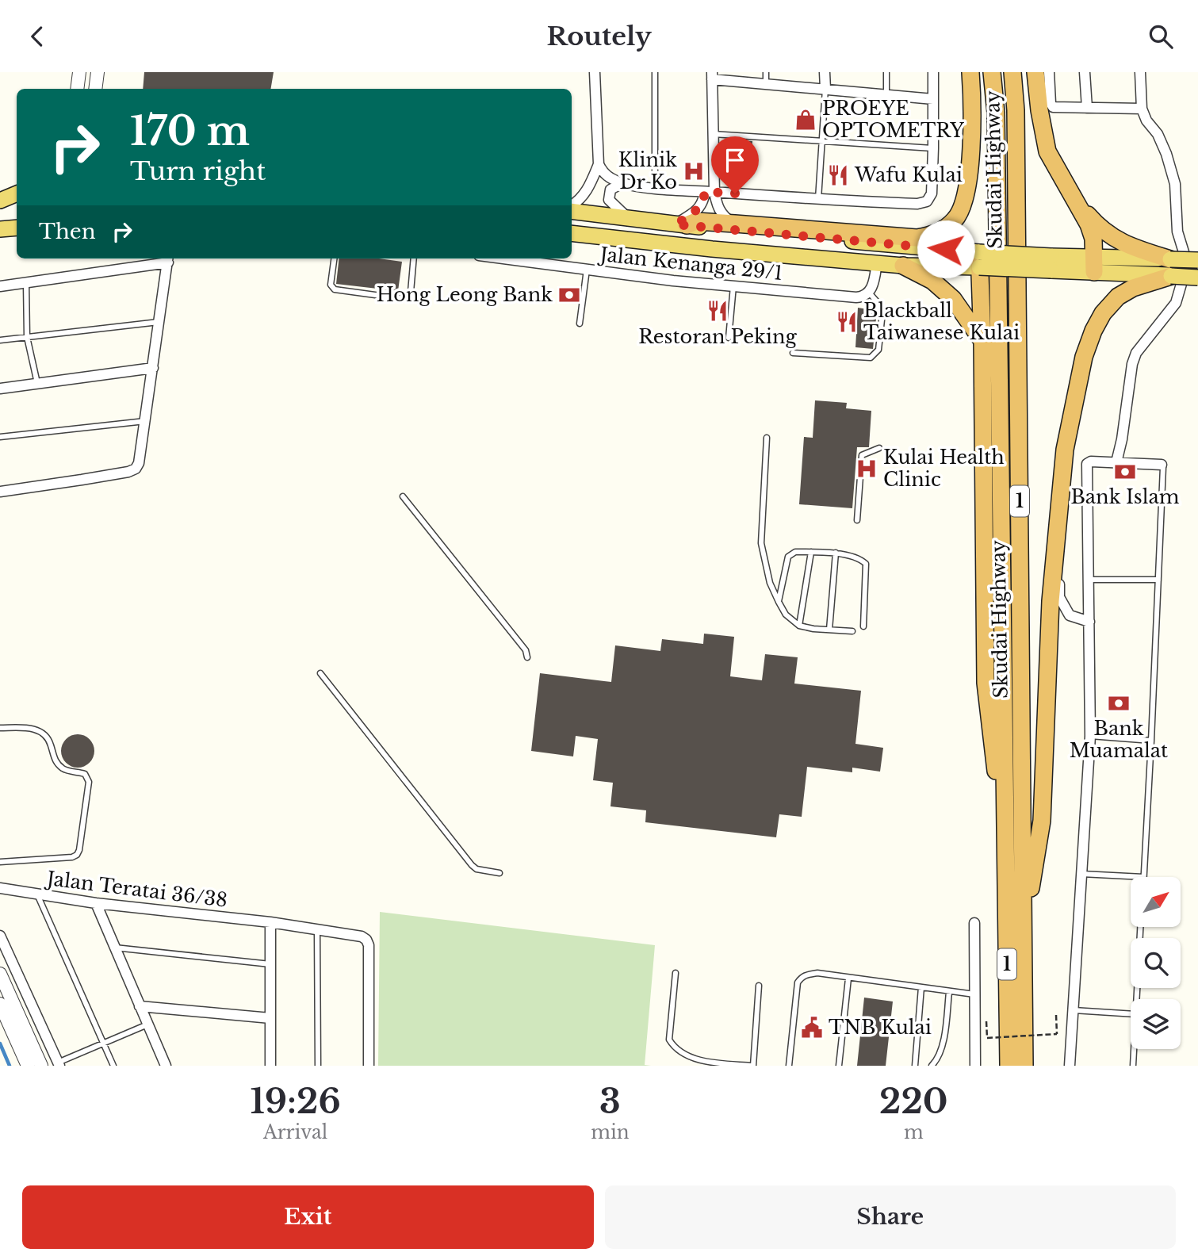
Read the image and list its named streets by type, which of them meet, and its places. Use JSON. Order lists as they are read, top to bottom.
{
  "streets": {
    "highway": ["Skudai Highway", "1"],
    "street": ["Jalan Kenanga 29/1", "Jalan Teratai 36/38"]
  },
  "places": {
    "shop": ["PROEYE OPTOMETRY"],
    "hospital": ["Klinik Dr Ko", "Kulai Health Clinic"],
    "restaurant": ["Wafu Kulai", "Restoran Peking", "Blackball Taiwanese Kulai"],
    "bank": ["Hong Leong Bank", "Bank Islam", "Bank Muamalat"],
    "public building": ["TNB Kulai"]
  },
  "north": "top right",
  "page": {
    "header": "Routely",
    "turn": ["170 m", "Turn right"],
    "then": "Then",
    "eta": [
      "19:26",
      "Arrival",
      "3",
      "min",
      "220",
      "m"
    ],
    "buttons": ["Exit", "Share"]
  }
}
